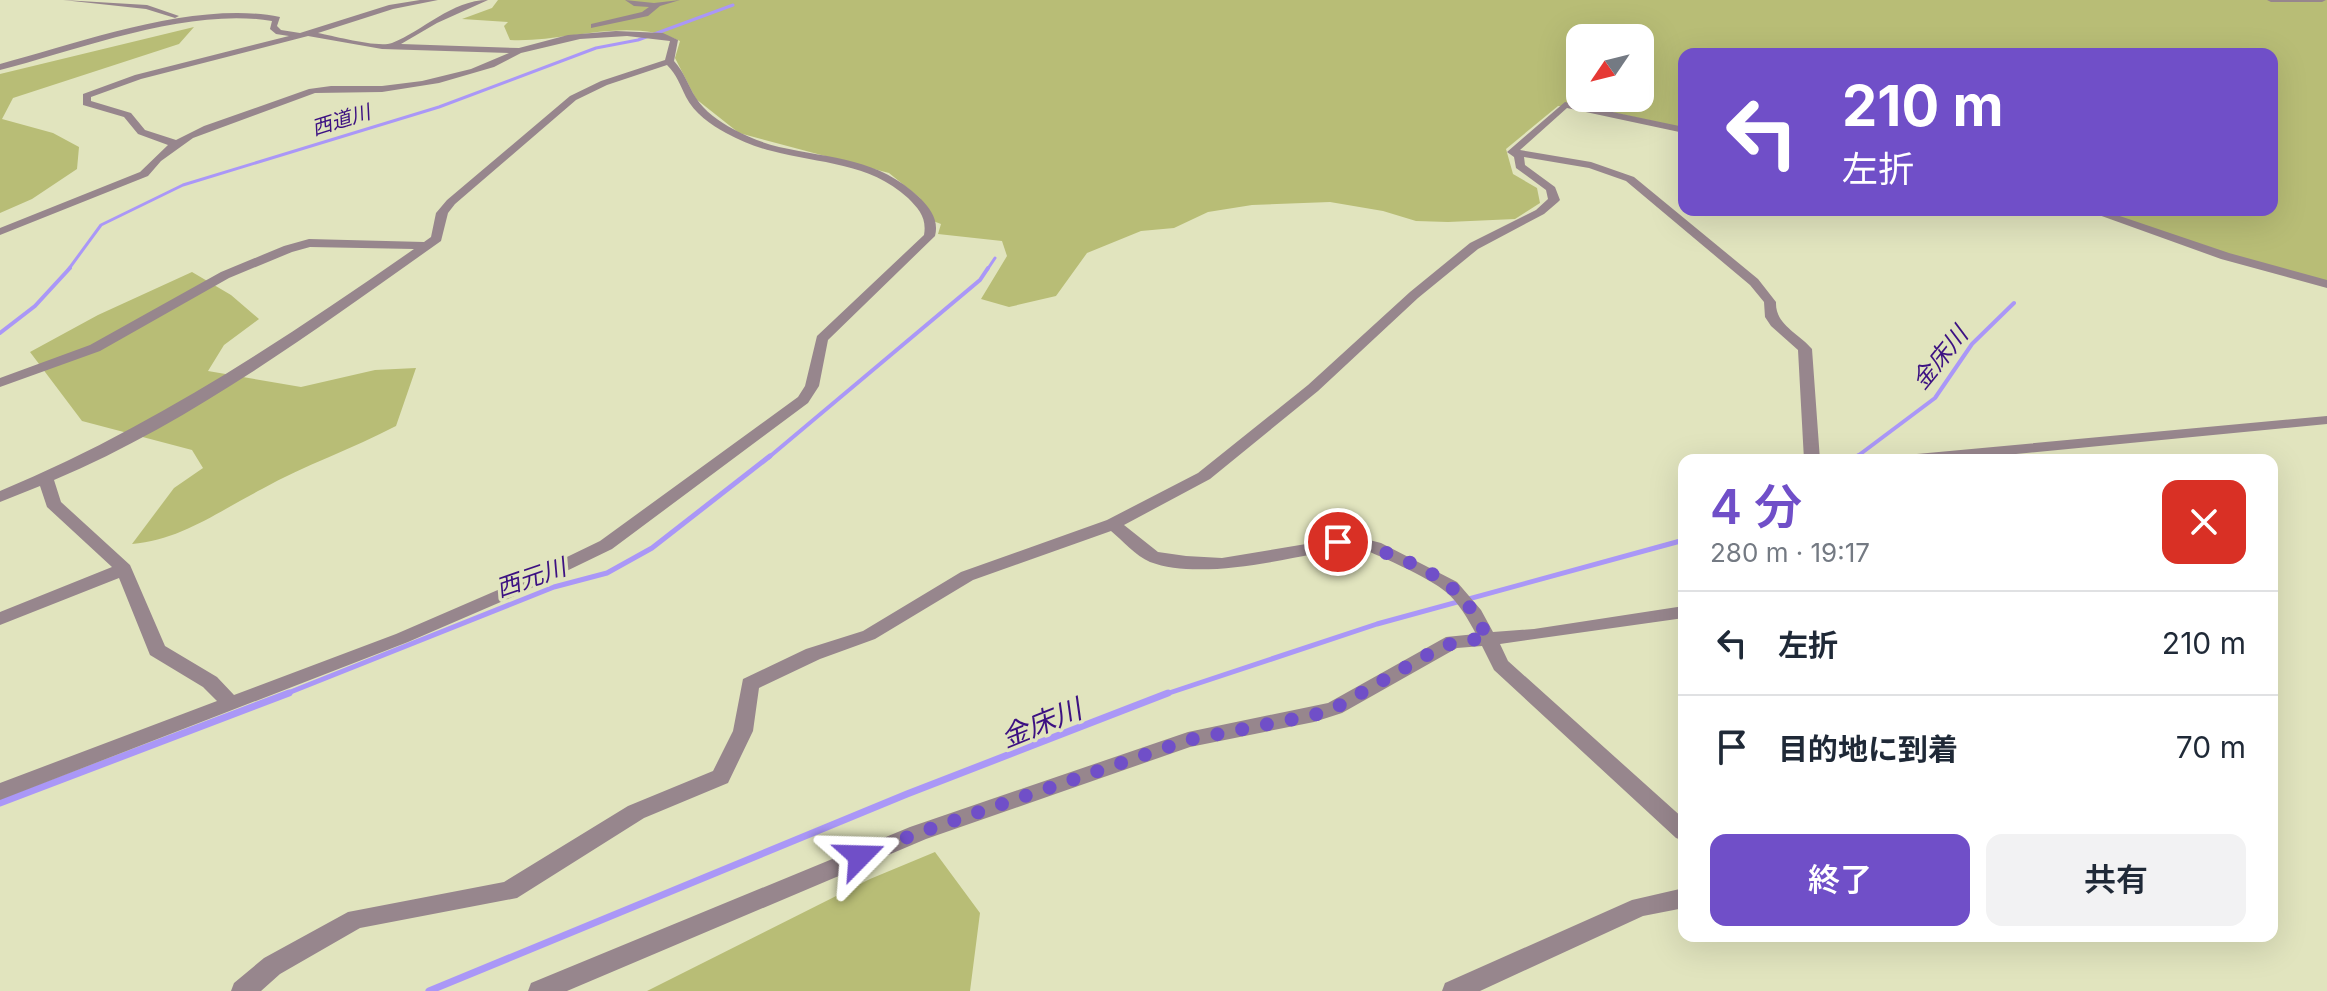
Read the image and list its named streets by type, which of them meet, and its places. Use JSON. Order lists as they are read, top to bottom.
{
  "water": ["西道川", "金床川", "西元川"],
  "north": "bottom left",
  "page": {
    "turn": ["210 m", "左折"],
    "heading": ["4 分", "280 m · 19:17"],
    "list": [
      {
        "name": "左折",
        "value": "210 m"
      },
      {
        "name": "目的地に到着",
        "value": "70 m"
      }
    ],
    "buttons": ["終了", "共有"]
  }
}
